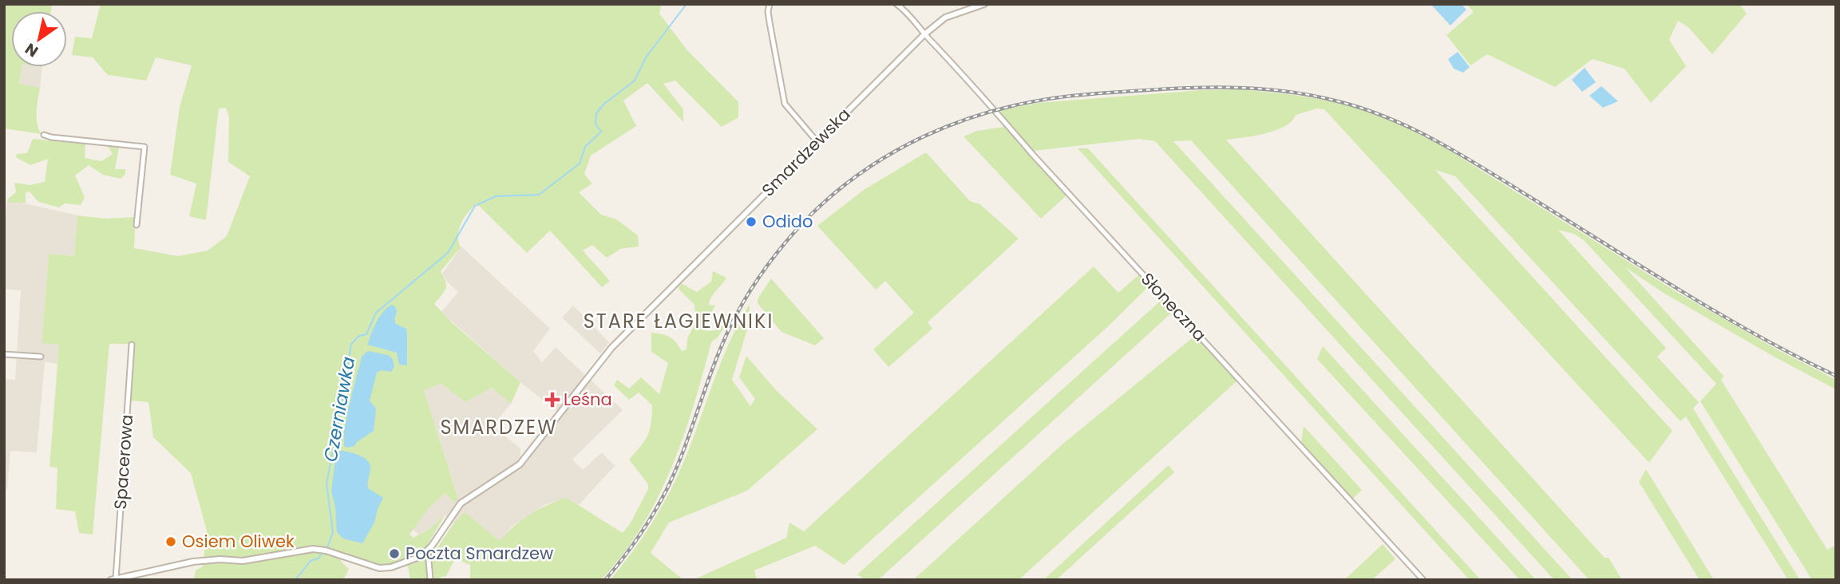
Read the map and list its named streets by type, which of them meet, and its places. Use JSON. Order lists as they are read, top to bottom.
{
  "streets": {
    "street": ["Smardzewska", "Słoneczna", "Spacerowa"]
  },
  "crossings": [
    ["Smardzewska", "Słoneczna"],
    ["Smardzewska", "Spacerowa"]
  ],
  "districts": ["STARE ŁAGIEWNIKI", "SMARDZEW"],
  "water": ["Czerniawka"],
  "places": {
    "other": ["Odido", "Osiem Oliwek", "Poczta Smardzew"],
    "health": ["Leśna"]
  },
  "north": "bottom left"
}
